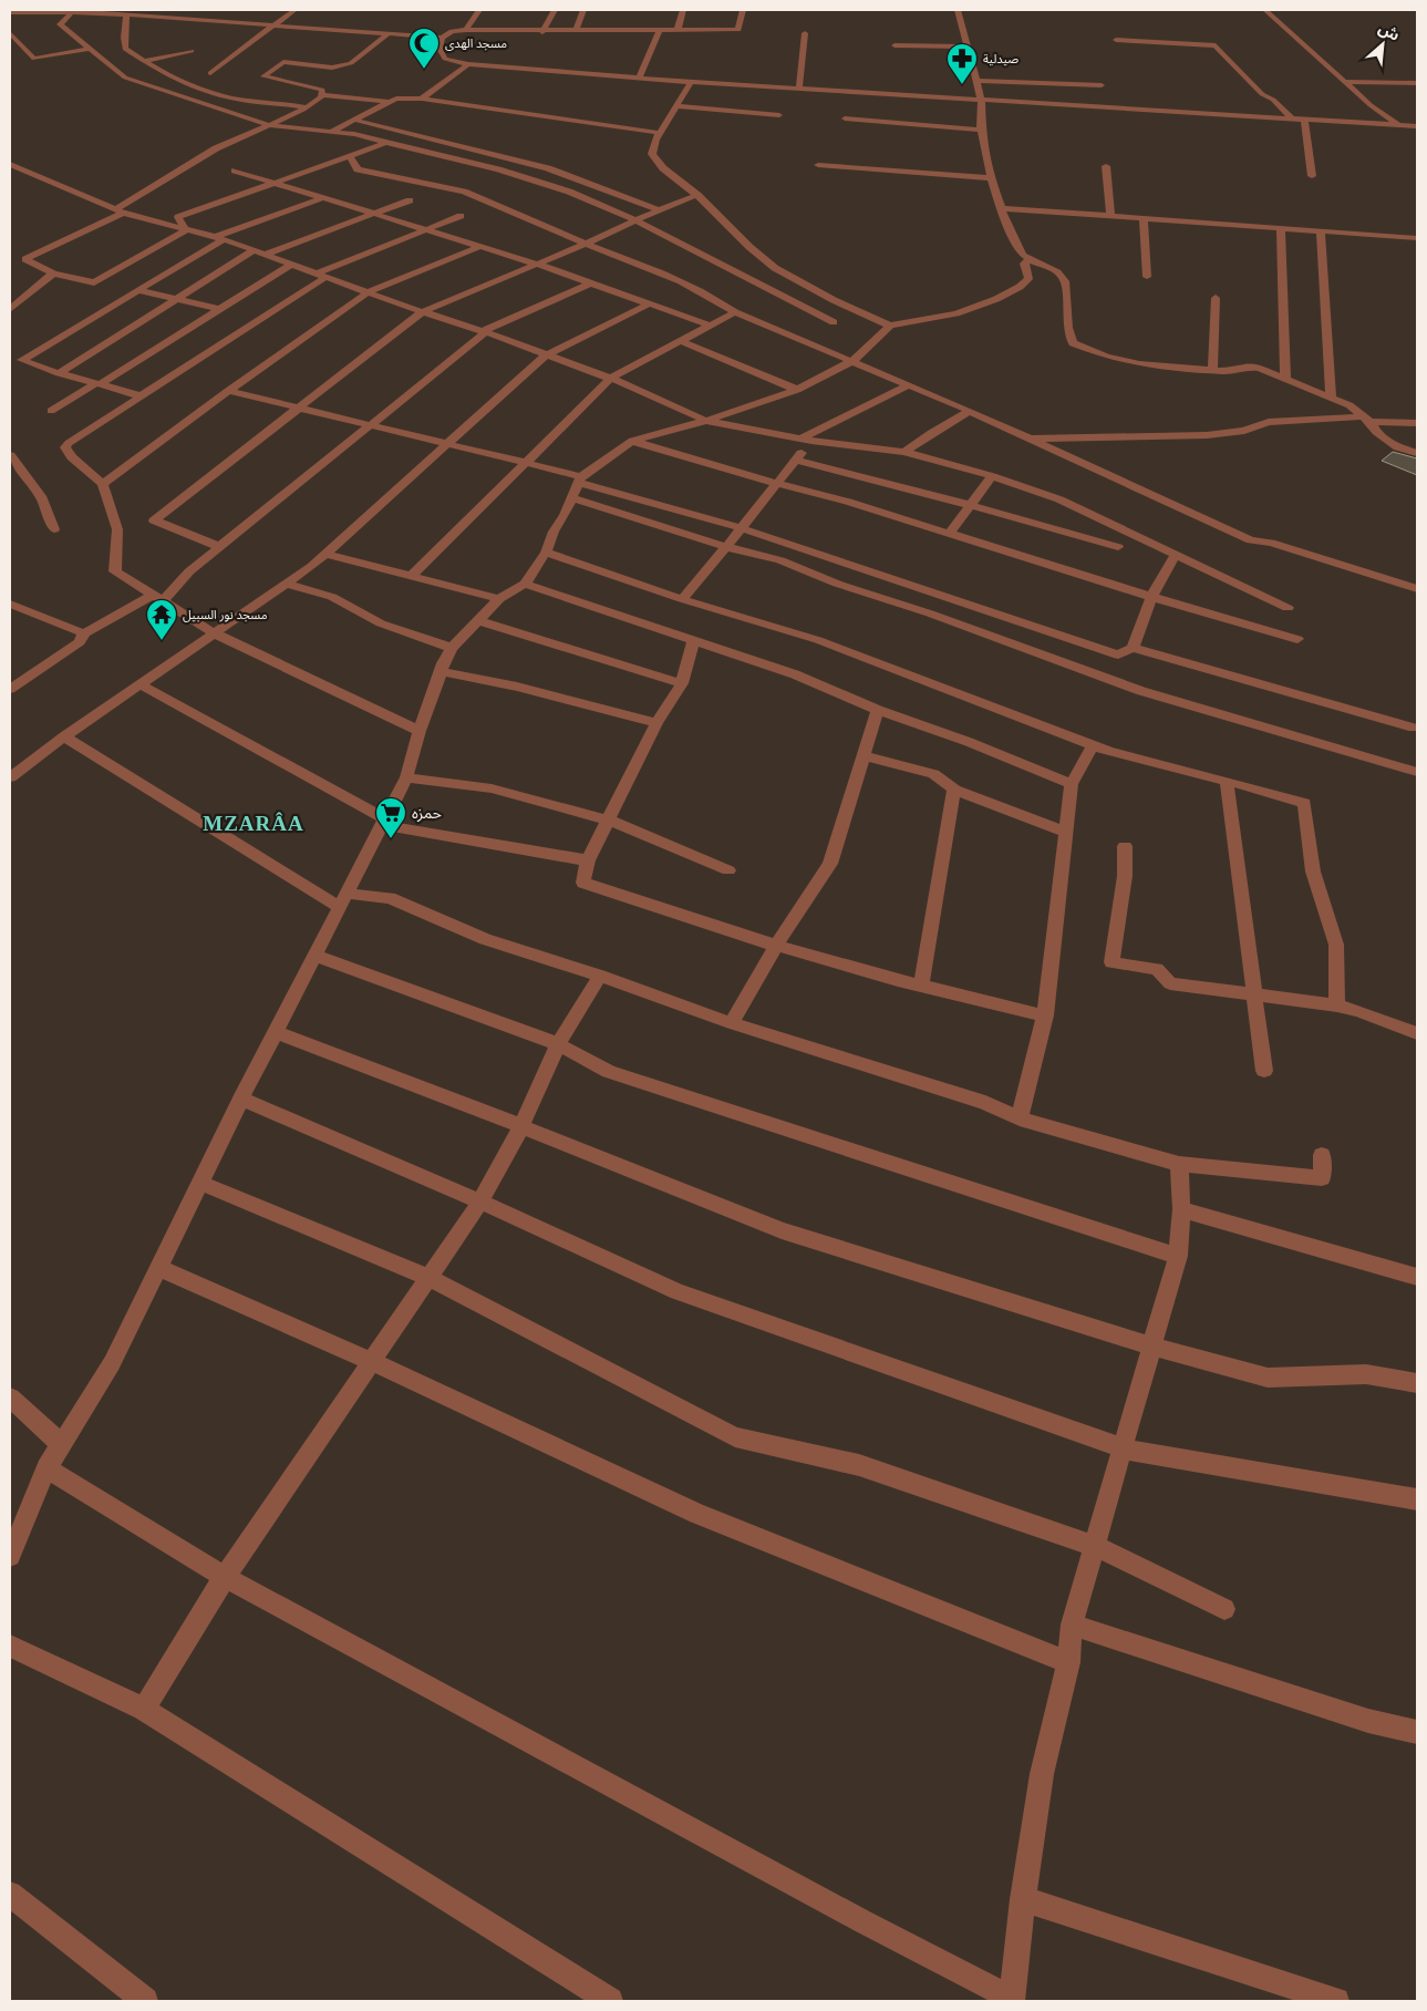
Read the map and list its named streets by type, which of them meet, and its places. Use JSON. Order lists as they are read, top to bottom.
{
  "districts": ["MZARÂA"],
  "places": {
    "mosque": ["مسجد الهدى"],
    "pharmacy": ["صيدلية"],
    "temple": ["مسجد نور السبيل"],
    "supermarket": ["حمزه"]
  },
  "north": "top right"
}
